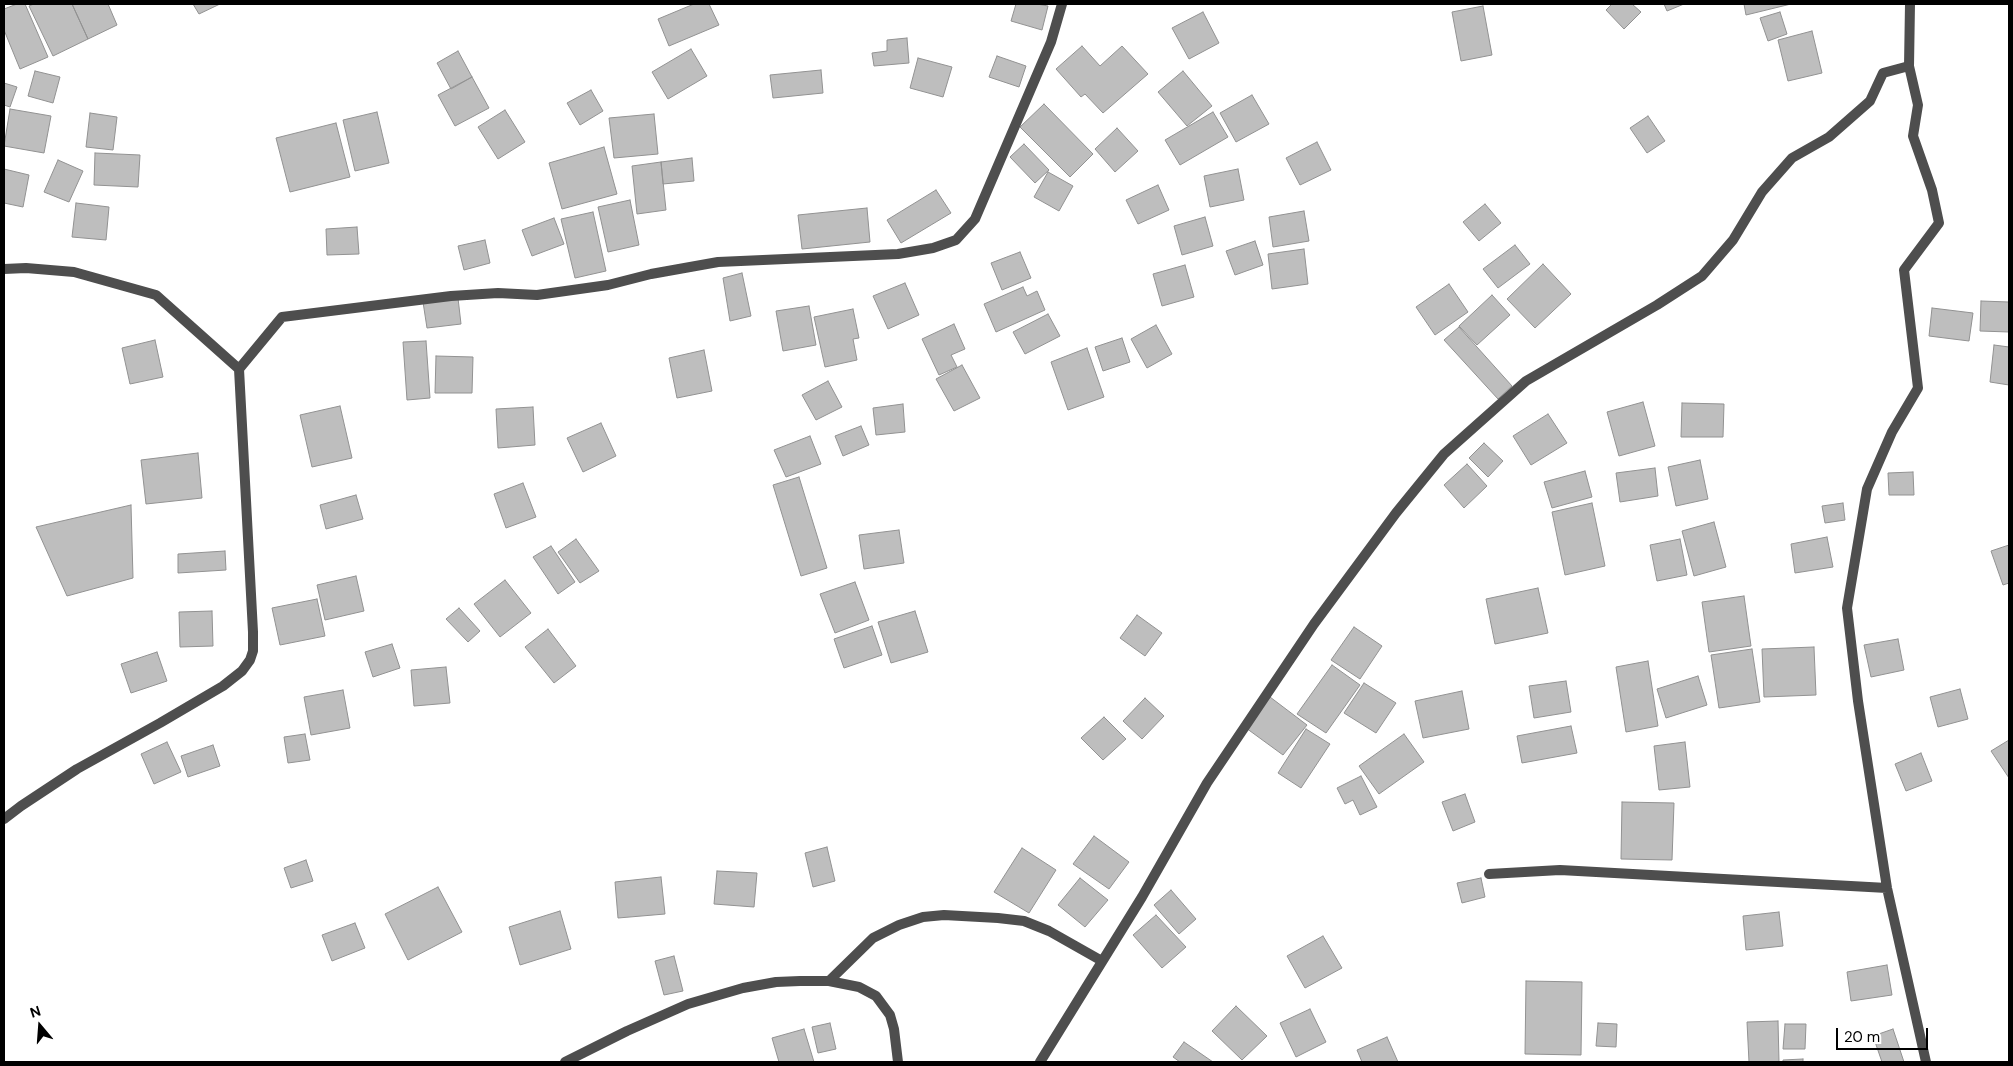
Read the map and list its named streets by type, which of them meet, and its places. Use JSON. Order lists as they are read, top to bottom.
{
  "scale_bar": "20 m",
  "north": "top"
}
